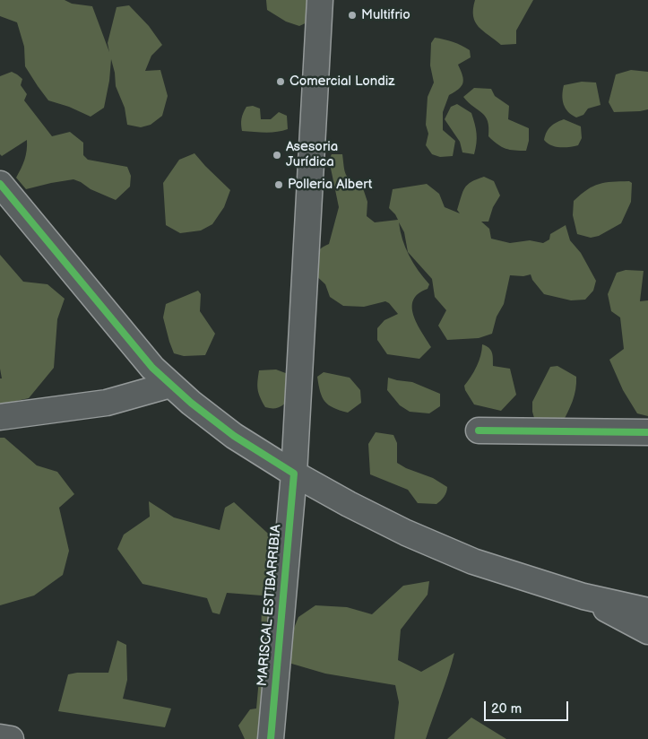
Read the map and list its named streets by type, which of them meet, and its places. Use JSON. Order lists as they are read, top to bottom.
{
  "streets": {
    "street": ["MARISCAL ESTIBARRIBIA"]
  },
  "places": [
    "Multifrio",
    "Comercial Londiz",
    "Asesoria Jurídica",
    "Polleria Albert"
  ],
  "scale_bar": "20 m"
}
